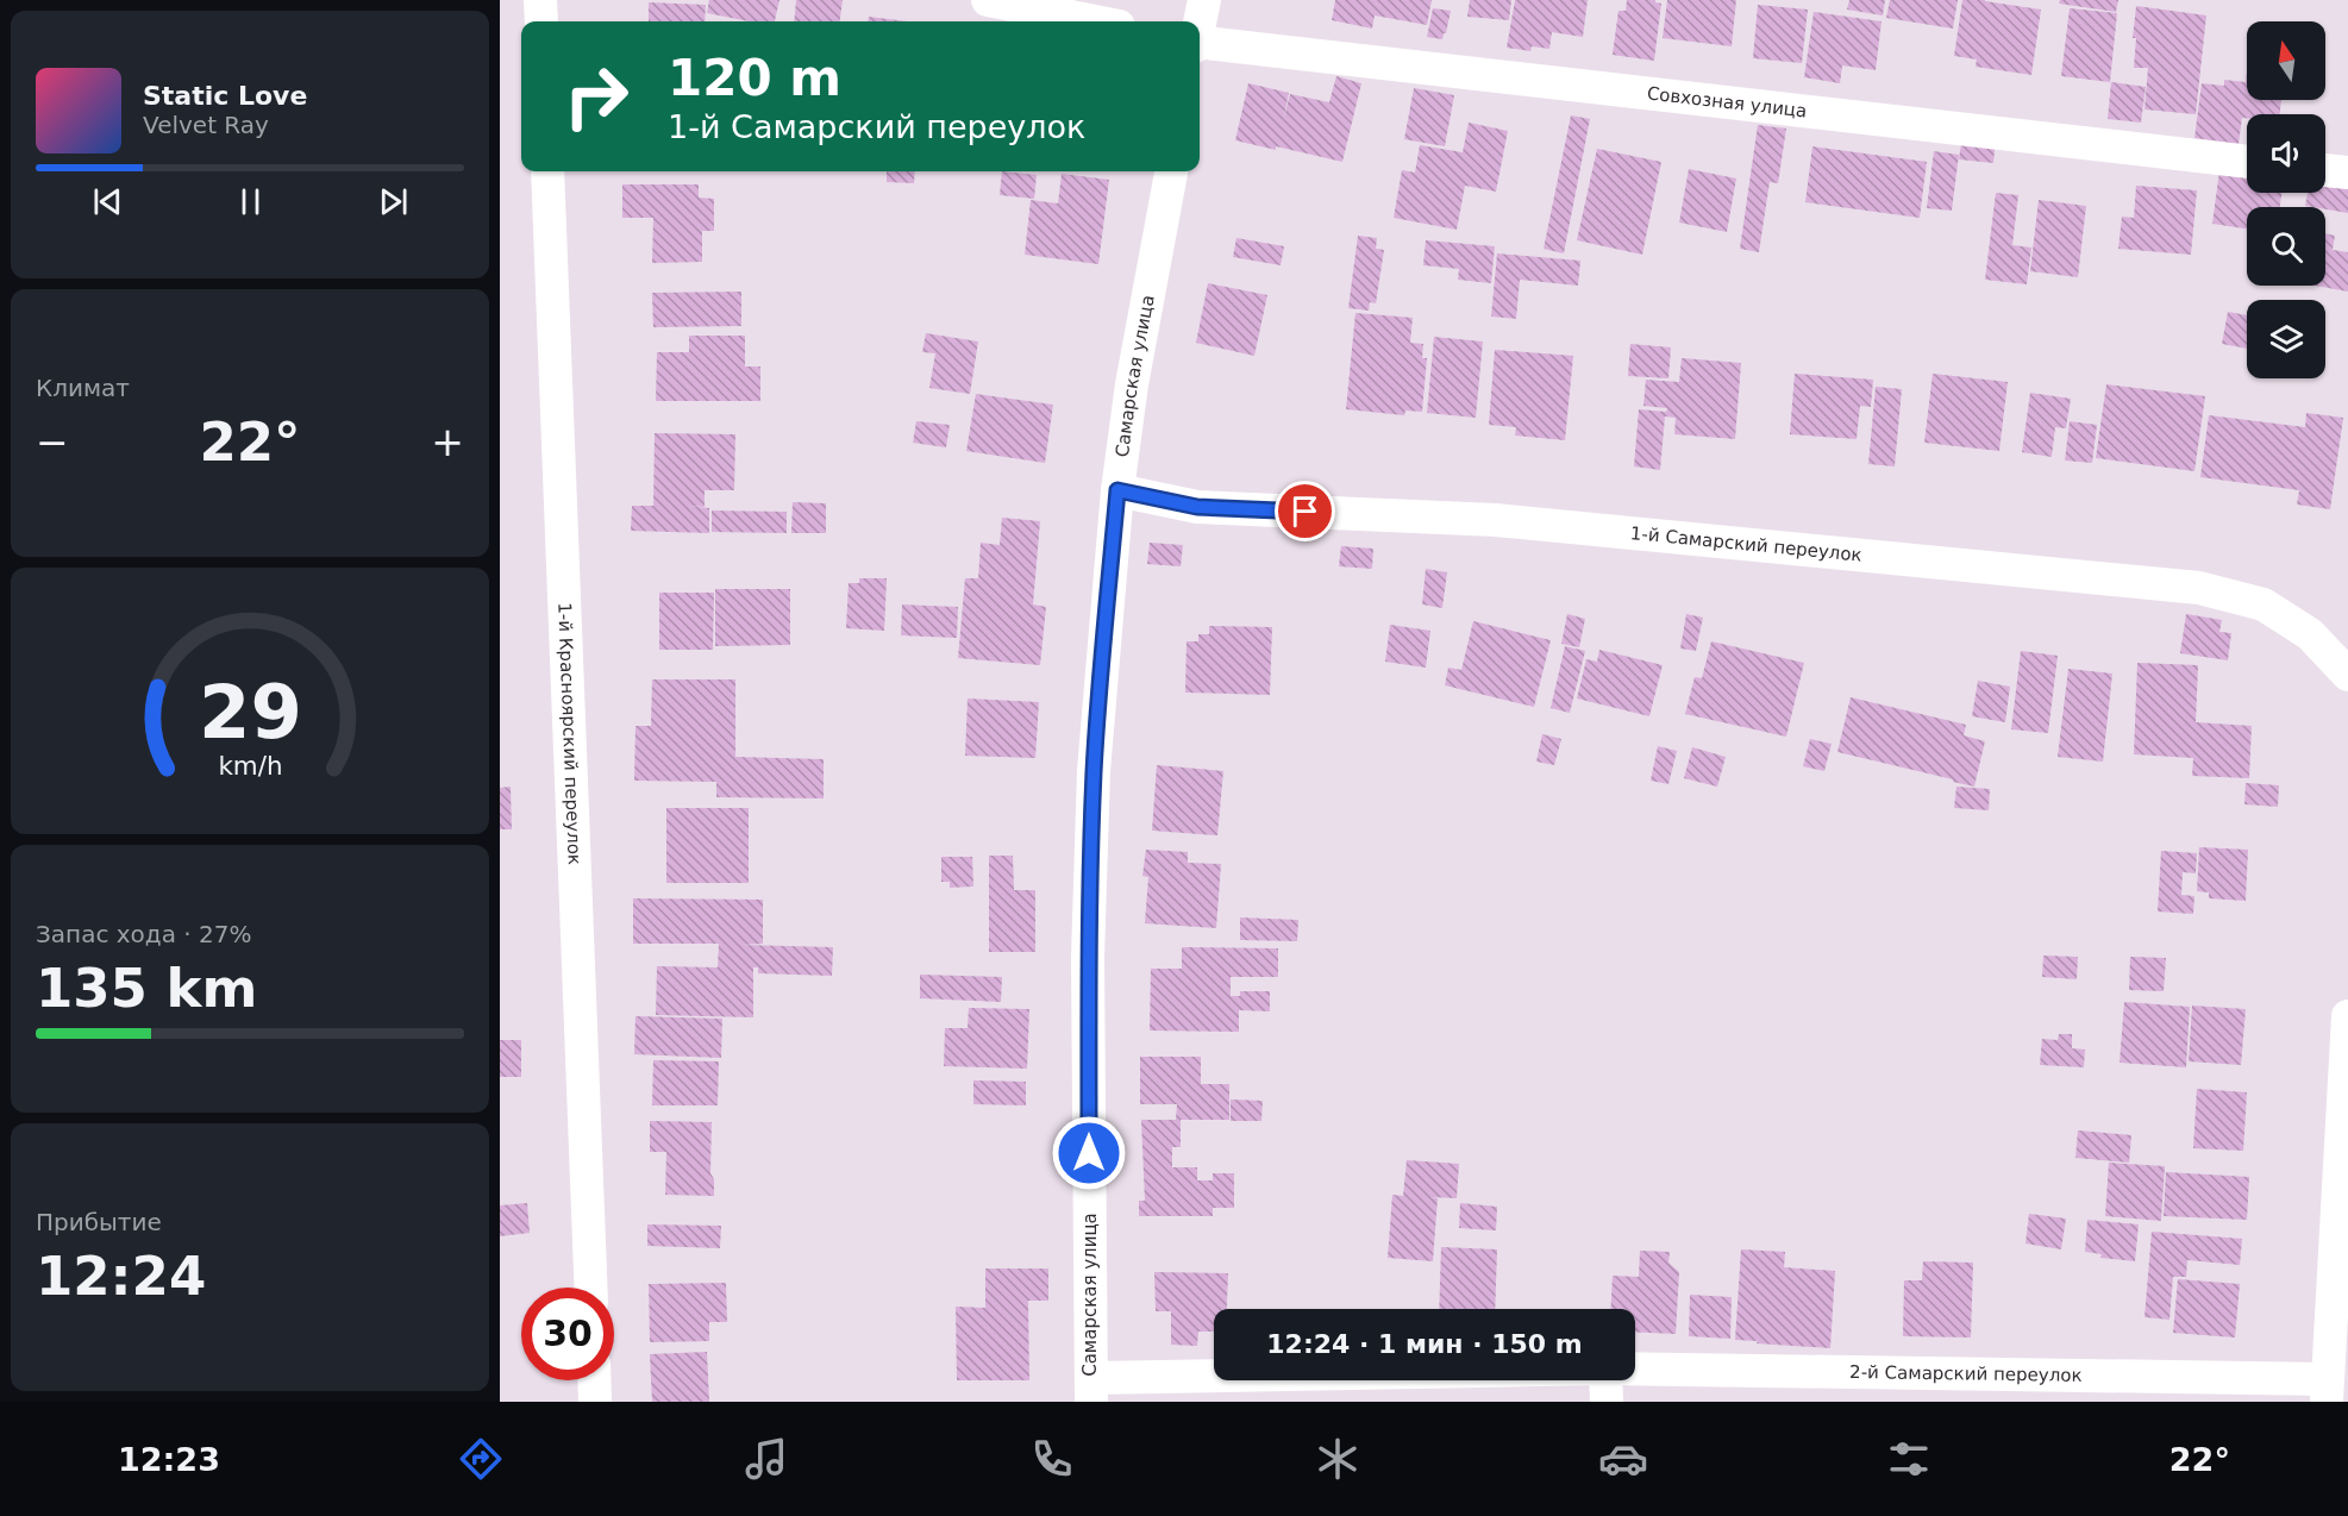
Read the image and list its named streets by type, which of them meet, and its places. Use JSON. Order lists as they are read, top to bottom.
{
  "streets": {
    "street": [
      "Совхозная улица",
      "Самарская улица",
      "1-й Самарский переулок",
      "1-й Красноярский переулок",
      "2-й Самарский переулок"
    ]
  },
  "crossings": [
    ["Самарская улица", "1-й Самарский переулок"],
    ["Самарская улица", "2-й Самарский переулок"]
  ],
  "north": "top",
  "page": {
    "turn": ["120 m", "1-й Самарский переулок"],
    "song": ["Static Love", "Velvet Ray"],
    "tile": [
      "Климат",
      ["Запас хода · 27%", "135 km"],
      ["Прибытие", "12:24"]
    ],
    "heat": ["−", "22°", "+"],
    "limit": "30",
    "trip": "12:24 · 1 мин · 150 m",
    "tabs": ["12:23", "22°"],
    "gauge": ["29", "km/h"]
  }
}
